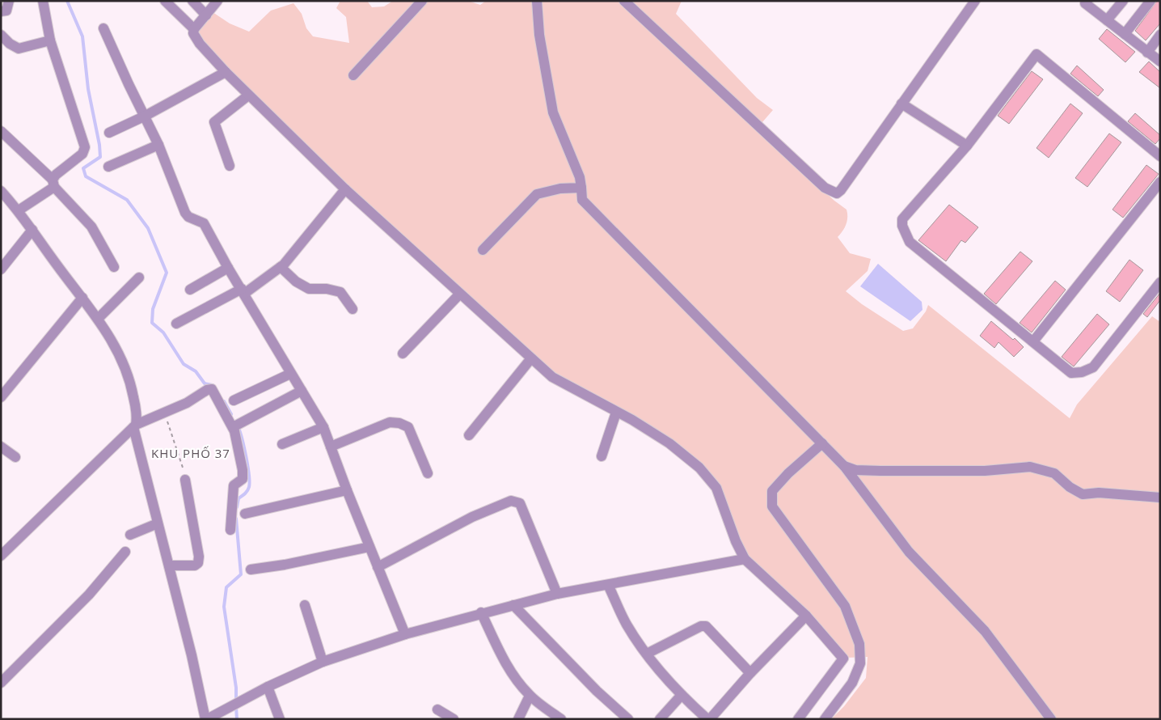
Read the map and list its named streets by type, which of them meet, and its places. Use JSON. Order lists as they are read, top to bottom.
{
  "districts": ["KHU PHỐ 37"]
}
